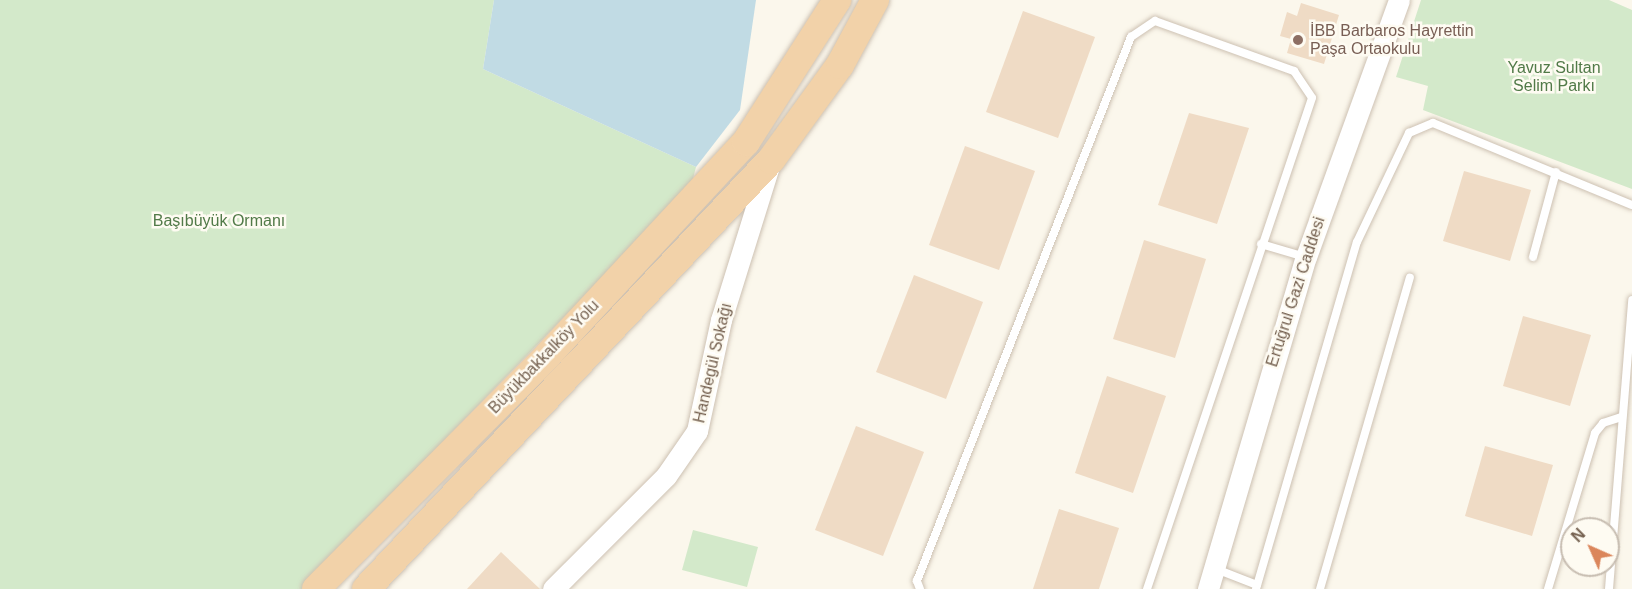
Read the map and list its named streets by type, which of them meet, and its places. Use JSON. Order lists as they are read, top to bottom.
{
  "streets": {
    "highway": ["Büyükbakkalköy Yolu"],
    "street": ["Ertuğrul Gazi Caddesi", "Handegül Sokağı"]
  },
  "crossings": [
    ["Büyükbakkalköy Yolu", "Handegül Sokağı"]
  ],
  "parks": ["Yavuz Sultan Selim Parkı", "Başıbüyük Ormanı"],
  "places": ["İBB Barbaros Hayrettin Paşa Ortaokulu"],
  "north": "top left"
}
